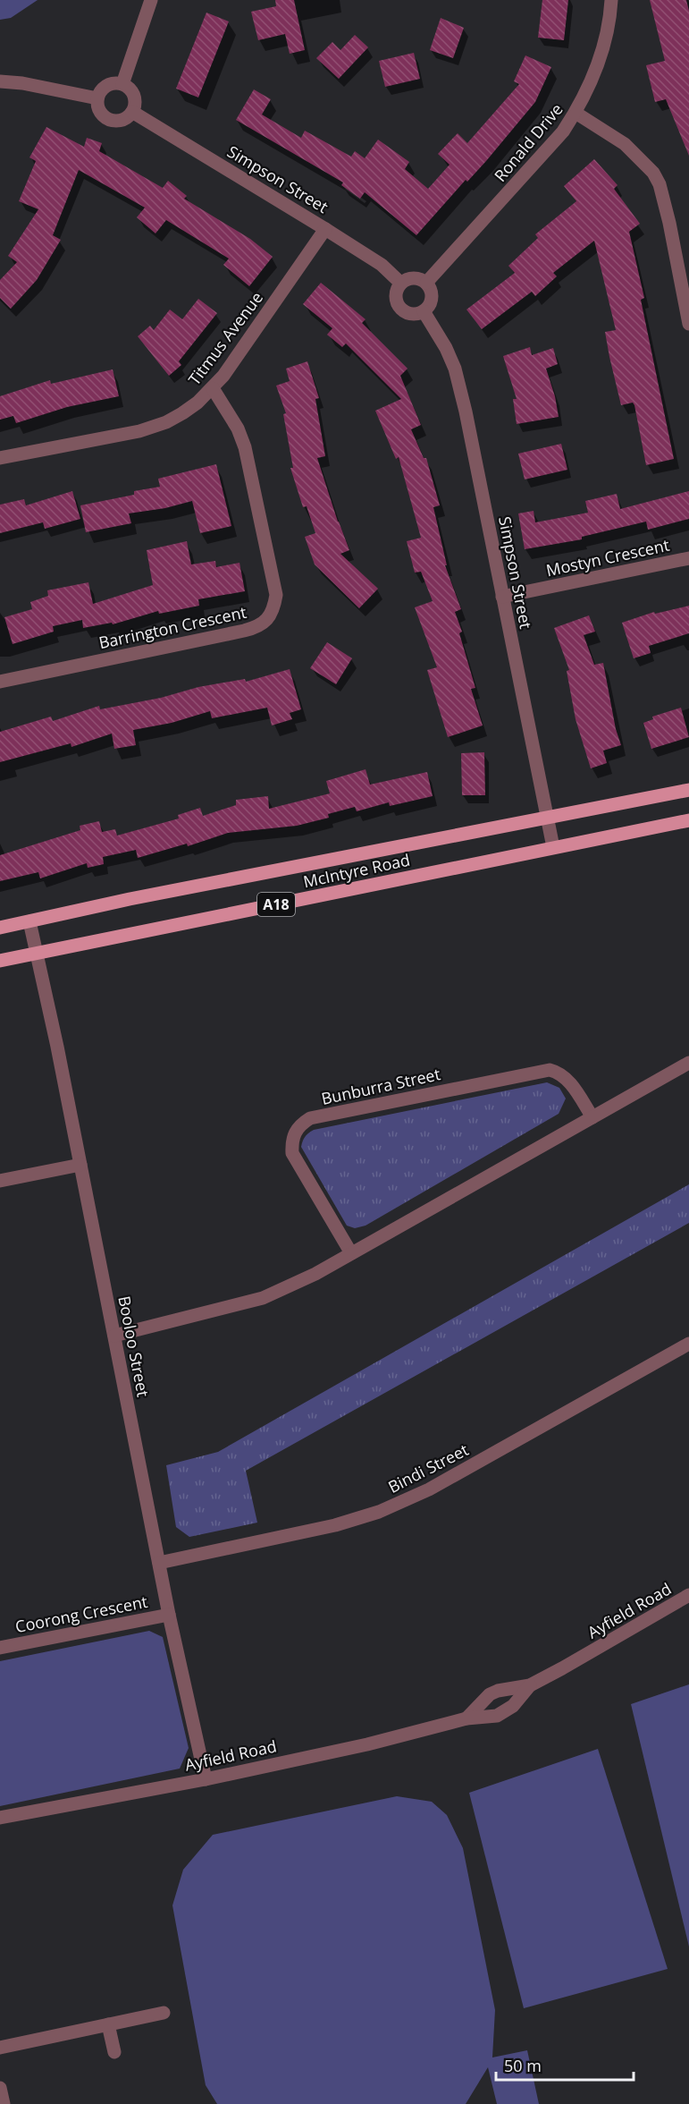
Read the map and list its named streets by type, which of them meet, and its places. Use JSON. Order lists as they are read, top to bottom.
{
  "streets": {
    "main road": ["McIntyre Road", "A18"],
    "street": [
      "Ronald Drive",
      "Simpson Street",
      "Titmus Avenue",
      "Mostyn Crescent",
      "Barrington Crescent",
      "Bunburra Street",
      "Booloo Street",
      "Bindi Street",
      "Ayfield Road",
      "Coorong Crescent"
    ]
  },
  "crossings": [
    ["Ronald Drive", "Simpson Street"],
    ["Simpson Street", "Titmus Avenue"],
    ["Simpson Street", "Mostyn Crescent"],
    ["Simpson Street", "McIntyre Road"],
    ["Titmus Avenue", "Barrington Crescent"],
    ["McIntyre Road", "Booloo Street"],
    ["Booloo Street", "Bindi Street"],
    ["Booloo Street", "Ayfield Road"],
    ["Booloo Street", "Coorong Crescent"]
  ],
  "scale_bar": "50 m"
}
